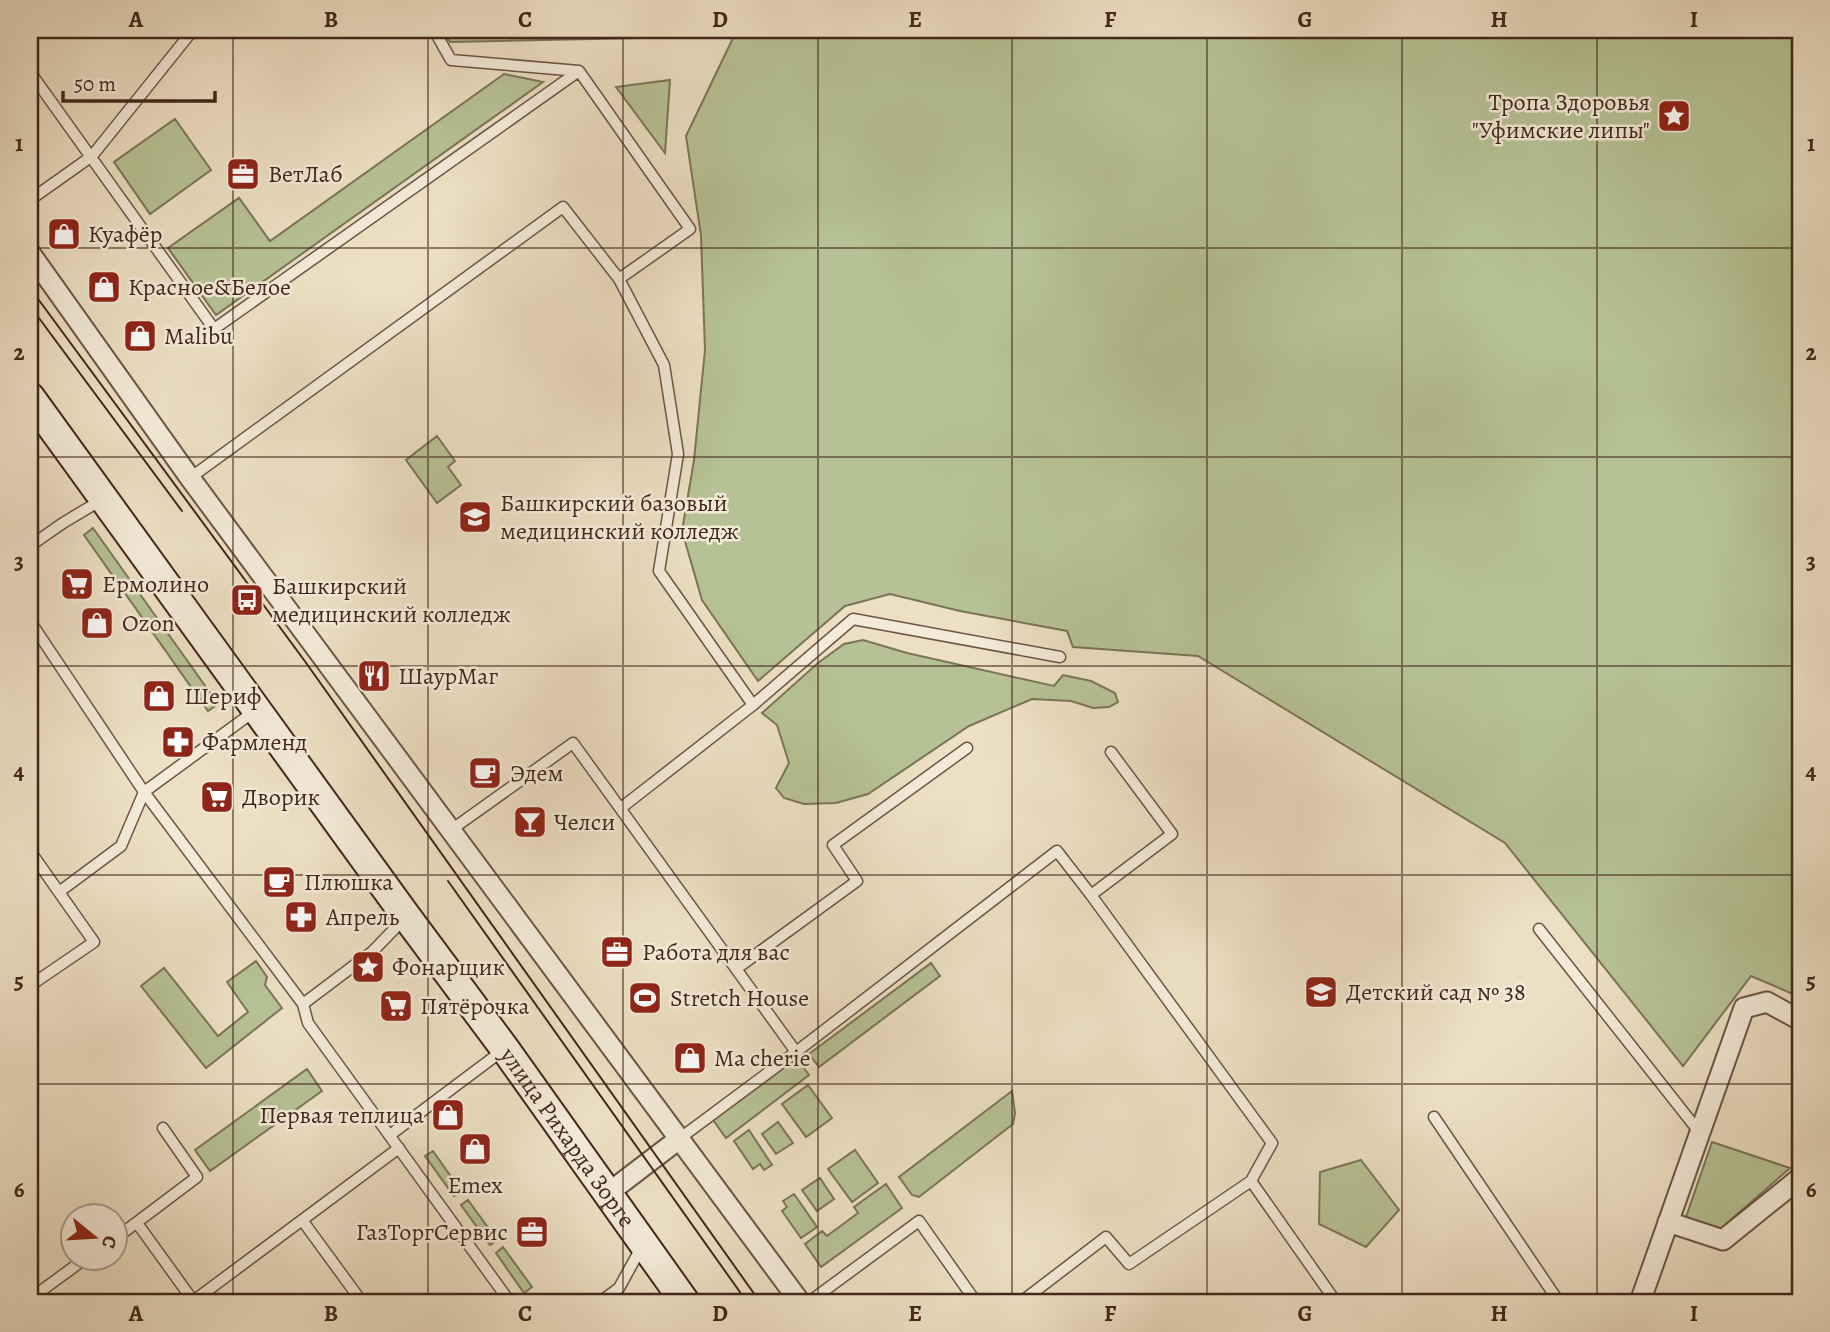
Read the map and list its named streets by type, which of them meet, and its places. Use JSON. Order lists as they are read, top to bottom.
{
  "streets": {
    "main road": ["улица Рихарда Зорге"]
  },
  "places": {
    "place": ["Тропа Здоровья \"Уфимские липы\"", "Фонарщик"],
    "office": ["ВетЛаб", "Работа для вас", "ГазТоргСервис"],
    "shop": [
      "Куафёр",
      "Красное&Белое",
      "Malibu",
      "Ozon",
      "Шериф",
      "Ma cherie",
      "Первая теплица",
      "Emex"
    ],
    "school or university": ["Башкирский базовый медицинский колледж", "Детский сад № 38"],
    "supermarket": ["Ермолино", "Дворик", "Пятёрочка"],
    "bus stop": ["Башкирский медицинский колледж"],
    "restaurant": ["ШаурМаг"],
    "pharmacy": ["Фармленд", "Апрель"],
    "cafe": ["Эдем", "Плюшка"],
    "bar": ["Челси"],
    "sports": ["Stretch House"]
  },
  "scale_bar": "50 m",
  "north": "right",
  "grid": {
    "columns": [
      "A",
      "B",
      "C",
      "D",
      "E",
      "F",
      "G",
      "H",
      "I"
    ],
    "rows": [
      "1",
      "2",
      "3",
      "4",
      "5",
      "6"
    ]
  }
}
